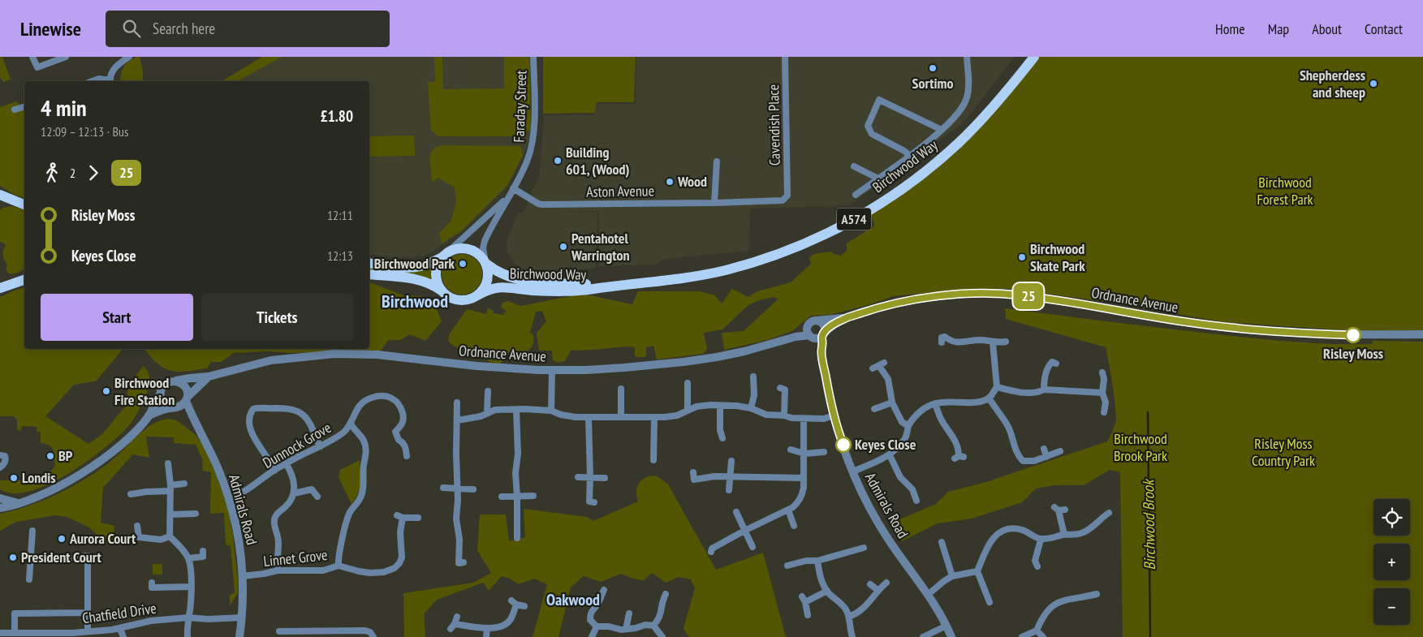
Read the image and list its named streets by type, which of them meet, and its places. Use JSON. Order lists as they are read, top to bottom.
{
  "streets": {
    "main road": ["Birchwood Way", "A574"],
    "street": [
      "Faraday Street",
      "Cavendish Place",
      "Aston Avenue",
      "Ordnance Avenue",
      "Dunnock Grove",
      "Admirals Road",
      "Linnet Grove",
      "Chatfield Drive"
    ]
  },
  "crossings": [
    ["Faraday Street", "Birchwood Way"],
    ["Faraday Street", "Aston Avenue"],
    ["Faraday Street", "A574"],
    ["Cavendish Place", "Aston Avenue"],
    ["Birchwood Way", "A574"],
    ["Ordnance Avenue", "Admirals Road"],
    ["Dunnock Grove", "Admirals Road"],
    ["Admirals Road", "Linnet Grove"],
    ["Admirals Road", "Chatfield Drive"]
  ],
  "districts": ["Birchwood", "Oakwood"],
  "water": ["Birchwood Brook"],
  "parks": ["Birchwood Forest Park", "Birchwood Brook Park", "Risley Moss Country Park"],
  "places": [
    "Sortimo",
    "Shepherdess and sheep",
    "Building 601, (Wood)",
    "Wood",
    "Pentahotel Warrington",
    "Birchwood Skate Park",
    "Birchwood Park",
    "Risley Moss",
    "Birchwood Fire Station",
    "Keyes Close",
    "BP",
    "Londis",
    "Aurora Court",
    "President Court"
  ],
  "lines": ["bus line 25"],
  "page": {
    "header": "Linewise",
    "search": "Search here",
    "nav": [
      "Home",
      "Map",
      "About",
      "Contact"
    ],
    "on_map": "25",
    "heading": ["4 min", "12:09 – 12:13 · Bus", "£1.80"],
    "legs": ["2", "25"],
    "list": [
      {
        "name": "Risley Moss",
        "value": "12:11"
      },
      {
        "name": "Keyes Close",
        "value": "12:13"
      }
    ],
    "buttons": ["Start", "Tickets"],
    "map_buttons": ["+", "−"]
  }
}
